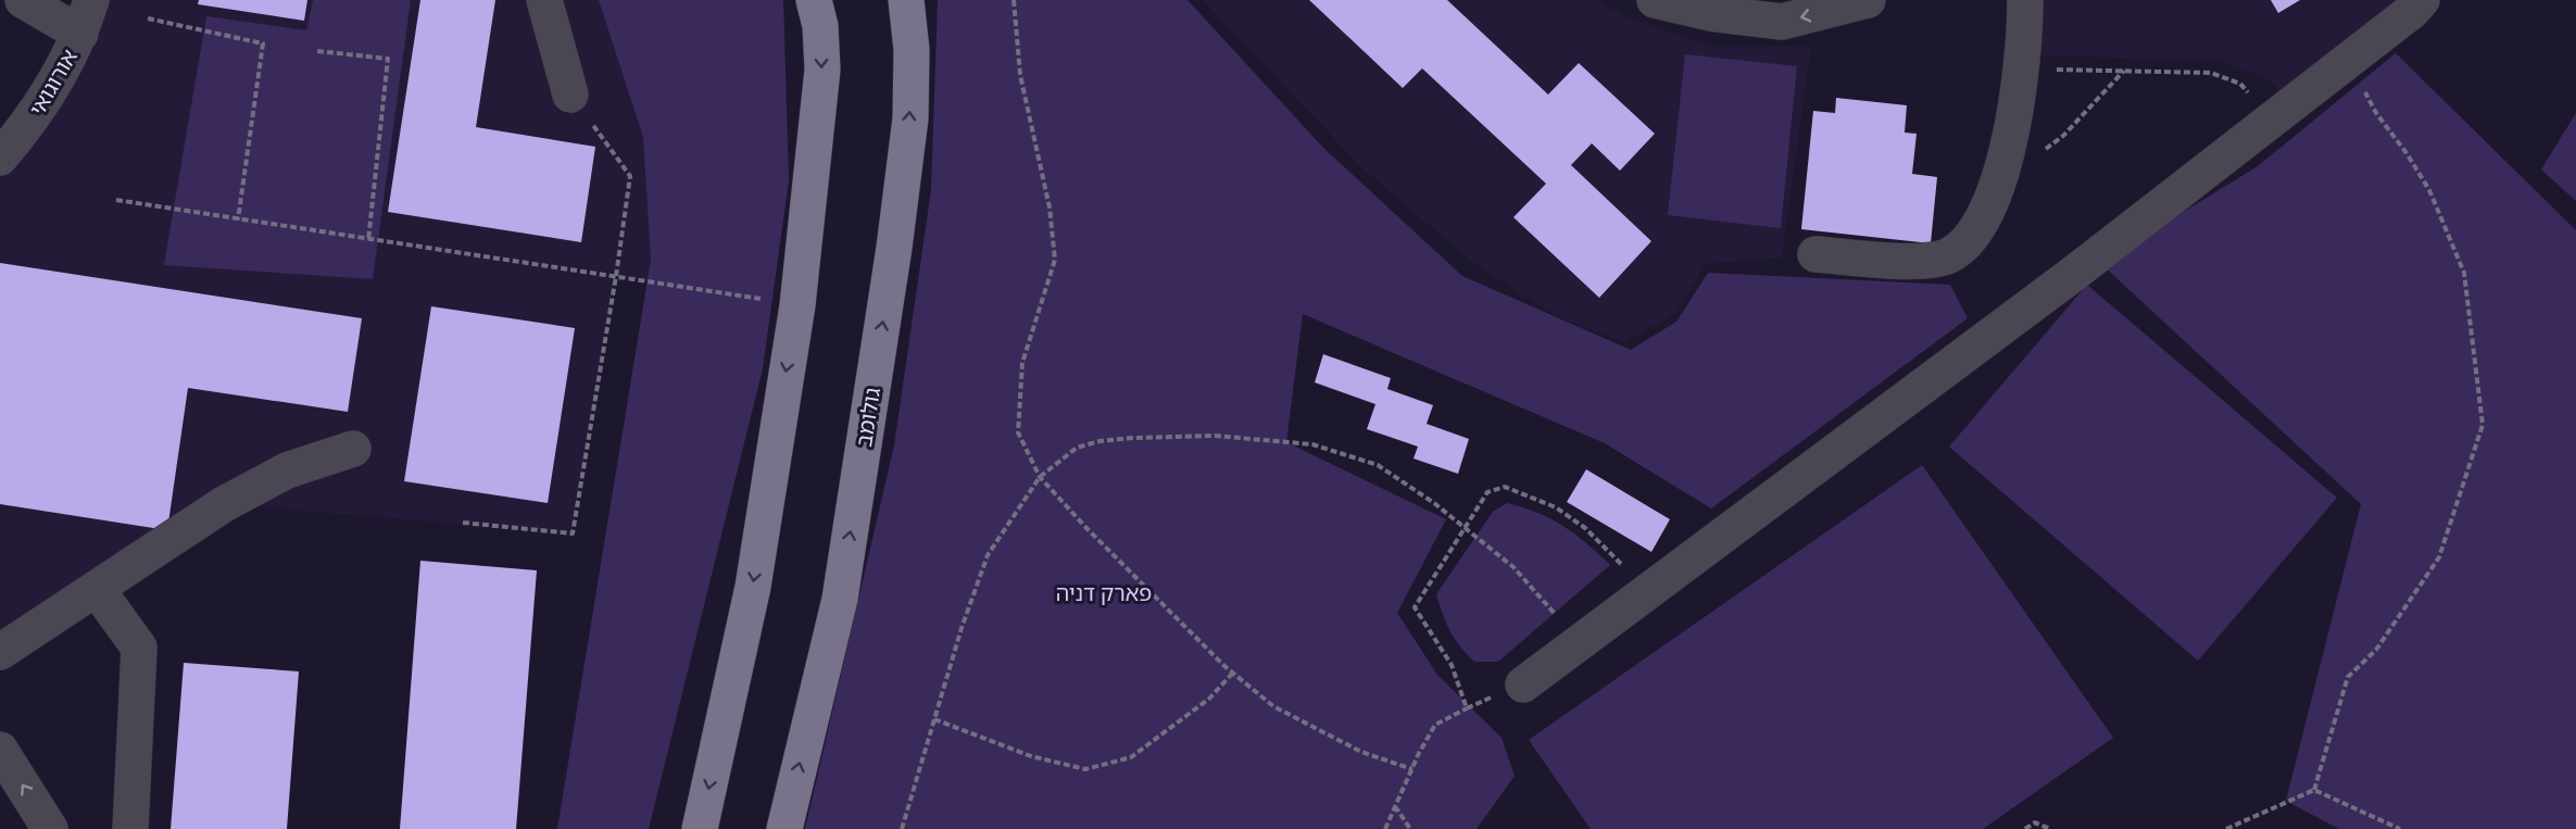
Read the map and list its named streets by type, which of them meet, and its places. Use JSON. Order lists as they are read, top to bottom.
{
  "streets": {
    "main road": ["גולומב"],
    "street": ["אורוגואי"]
  },
  "parks": ["פארק דניה"]
}
